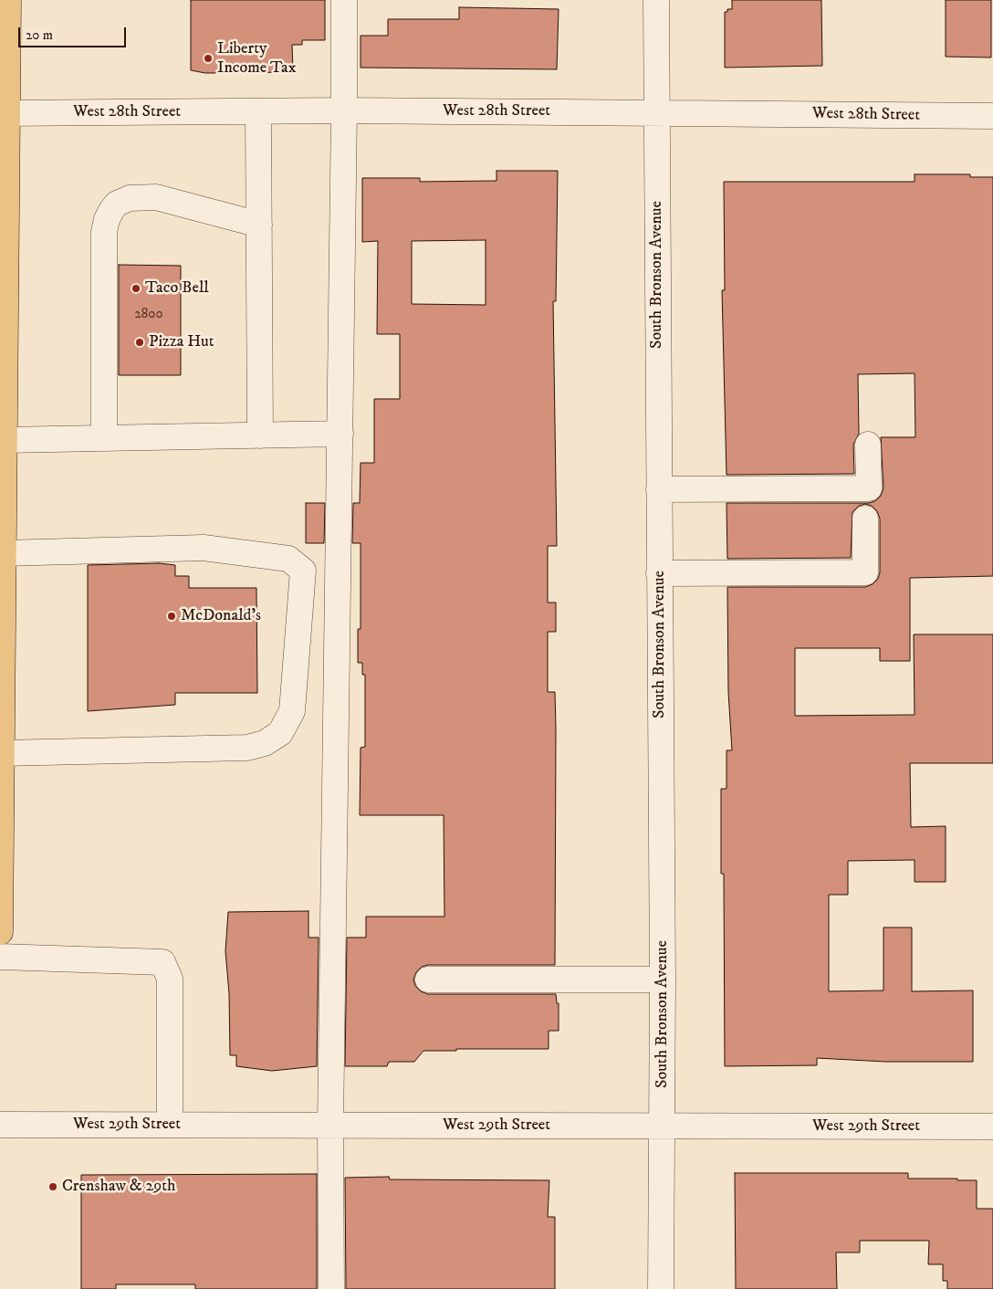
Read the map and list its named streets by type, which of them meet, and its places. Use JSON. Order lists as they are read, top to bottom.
{
  "streets": {
    "street": ["West 28th Street", "South Bronson Avenue", "West 29th Street"]
  },
  "crossings": [
    ["West 28th Street", "South Bronson Avenue"],
    ["South Bronson Avenue", "West 29th Street"]
  ],
  "places": [
    "Liberty Income Tax",
    "Taco Bell",
    "Pizza Hut",
    "McDonald's",
    "Crenshaw & 29th"
  ],
  "house_numbers": ["2800"],
  "scale_bar": "20 m"
}
